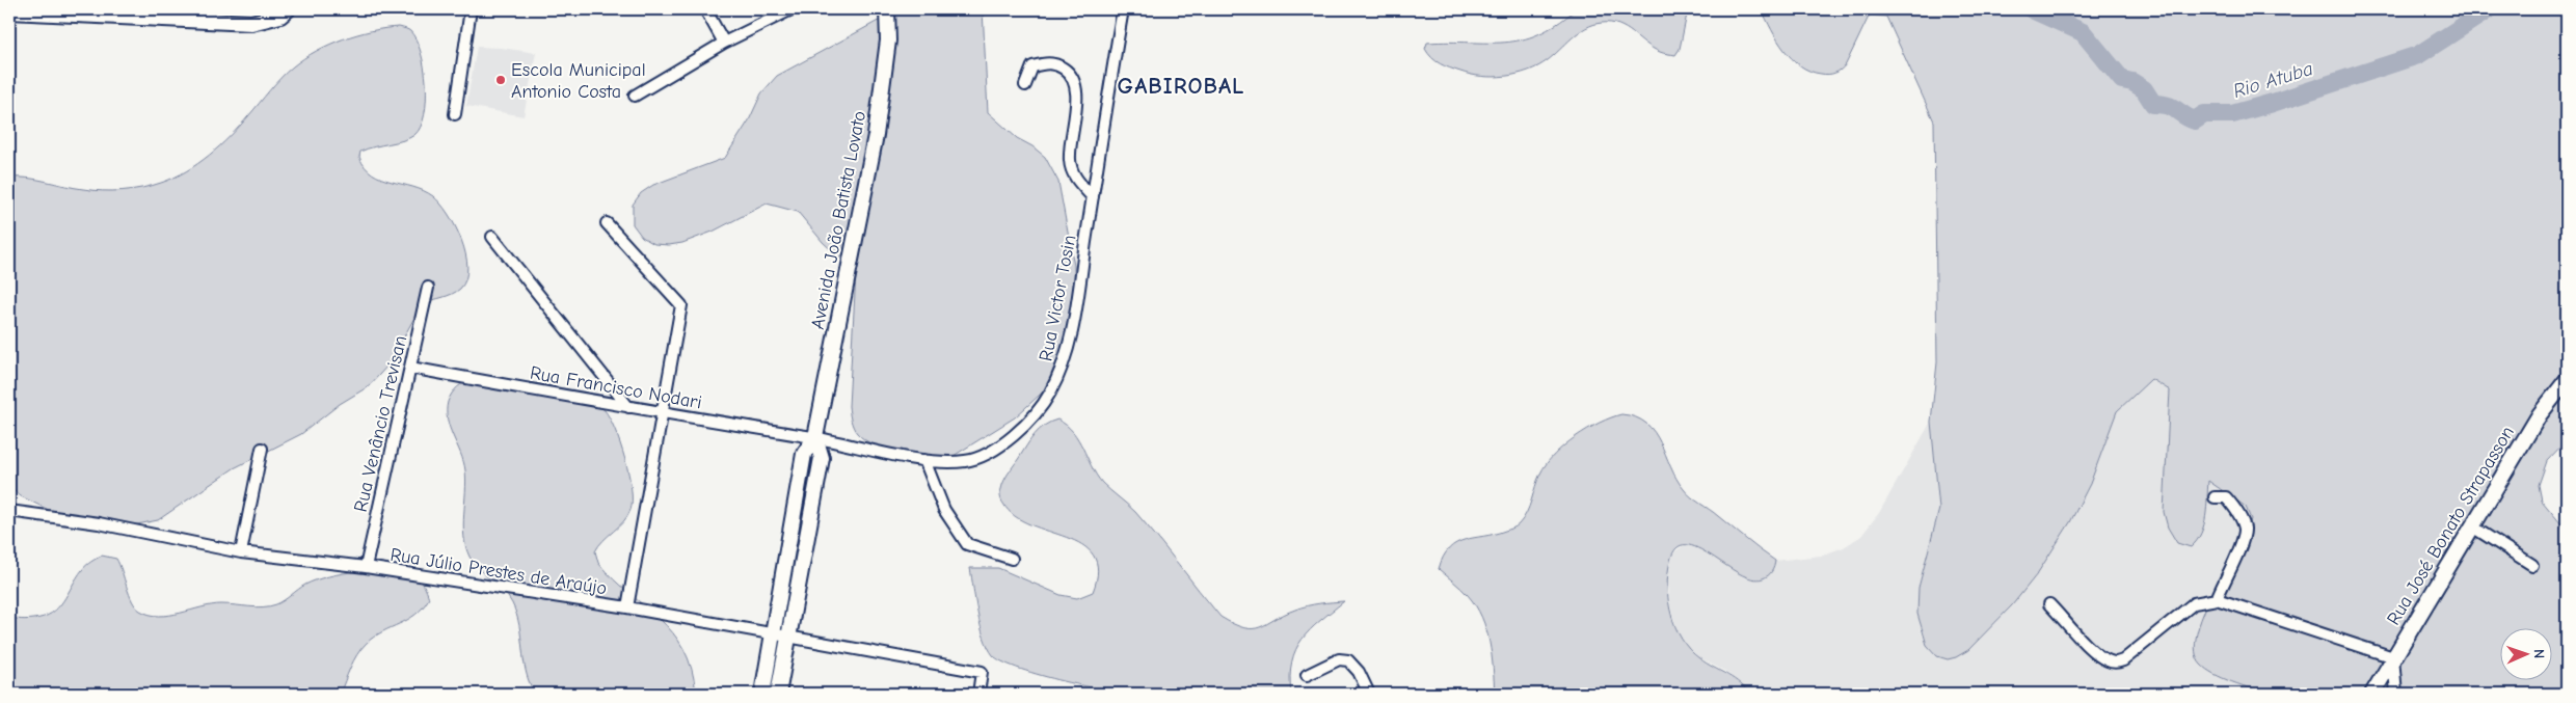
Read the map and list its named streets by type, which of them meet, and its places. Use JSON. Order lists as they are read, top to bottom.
{
  "streets": {
    "street": [
      "Avenida João Batista Lovato",
      "Rua Victor Tosin",
      "Rua Francisco Nodari",
      "Rua Venâncio Trevisan",
      "Rua José Bonato Strapasson",
      "Rua Júlio Prestes de Araújo"
    ]
  },
  "crossings": [
    ["Avenida João Batista Lovato", "Rua Victor Tosin"],
    ["Avenida João Batista Lovato", "Rua Francisco Nodari"],
    ["Avenida João Batista Lovato", "Rua Júlio Prestes de Araújo"],
    ["Rua Victor Tosin", "Rua Francisco Nodari"],
    ["Rua Francisco Nodari", "Rua Venâncio Trevisan"],
    ["Rua Venâncio Trevisan", "Rua Júlio Prestes de Araújo"]
  ],
  "districts": ["GABIROBAL"],
  "water": ["Rio Atuba"],
  "places": ["Escola Municipal Antonio Costa"],
  "north": "right"
}
